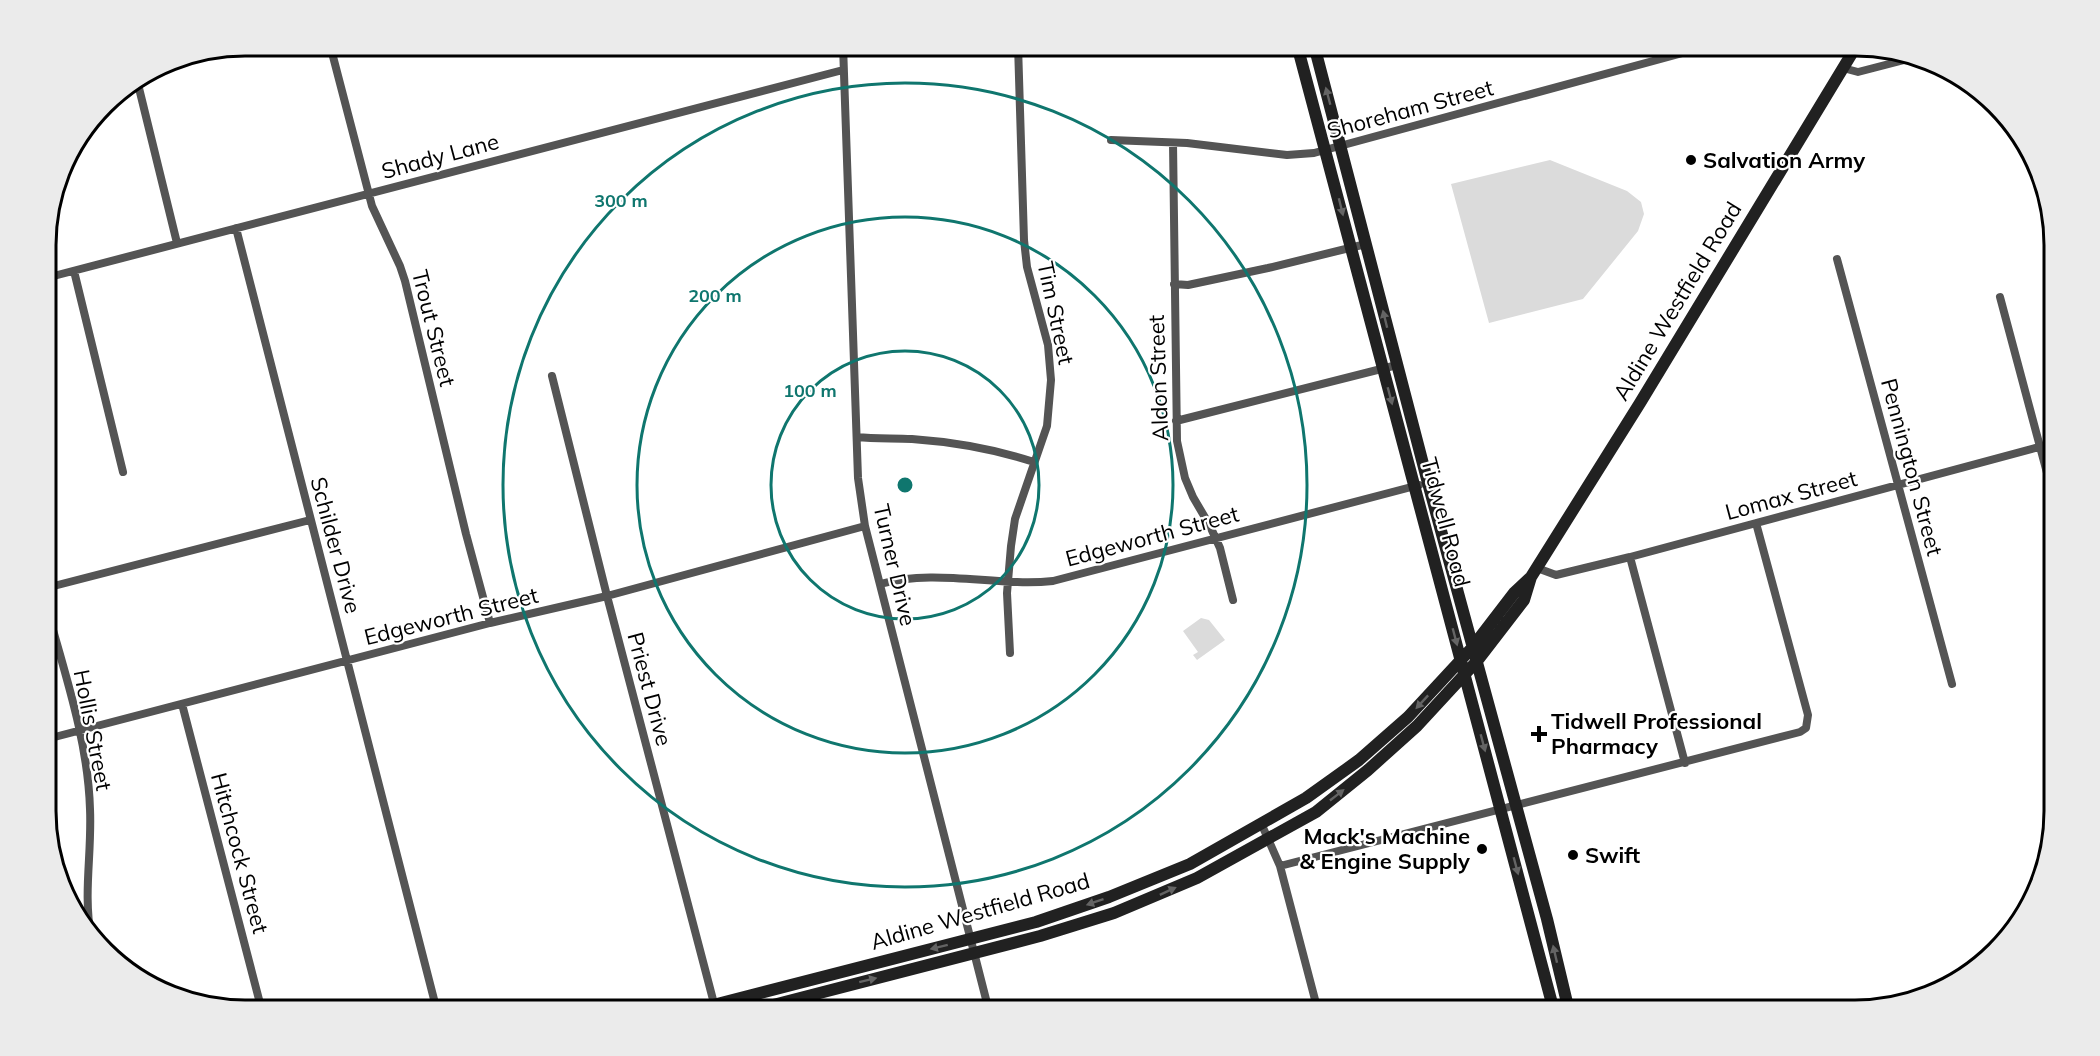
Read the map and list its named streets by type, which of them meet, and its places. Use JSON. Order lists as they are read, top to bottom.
{
  "streets": {
    "main road": ["Aldine Westfield Road", "Tidwell Road"],
    "street": [
      "Shoreham Street",
      "Shady Lane",
      "Tim Street",
      "Trout Street",
      "Aldon Street",
      "Pennington Street",
      "Lomax Street",
      "Edgeworth Street",
      "Schilder Drive",
      "Turner Drive",
      "Priest Drive",
      "Hollis Street",
      "Hitchcock Street"
    ]
  },
  "crossings": [
    ["Shoreham Street", "Aldon Street"],
    ["Shoreham Street", "Tidwell Road"],
    ["Shady Lane", "Trout Street"],
    ["Shady Lane", "Schilder Drive"],
    ["Shady Lane", "Turner Drive"],
    ["Aldine Westfield Road", "Lomax Street"],
    ["Aldine Westfield Road", "Tidwell Road"],
    ["Aldine Westfield Road", "Turner Drive"],
    ["Tim Street", "Edgeworth Street"],
    ["Trout Street", "Edgeworth Street"],
    ["Aldon Street", "Edgeworth Street"],
    ["Pennington Street", "Lomax Street"],
    ["Tidwell Road", "Edgeworth Street"],
    ["Edgeworth Street", "Schilder Drive"],
    ["Edgeworth Street", "Turner Drive"],
    ["Edgeworth Street", "Priest Drive"],
    ["Edgeworth Street", "Hollis Street"],
    ["Edgeworth Street", "Hitchcock Street"]
  ],
  "places": {
    "other": ["Salvation Army", "Mack's Machine & Engine Supply", "Swift"],
    "health": ["Tidwell Professional Pharmacy"]
  },
  "rings": ["300 m", "200 m", "100 m"]
}
